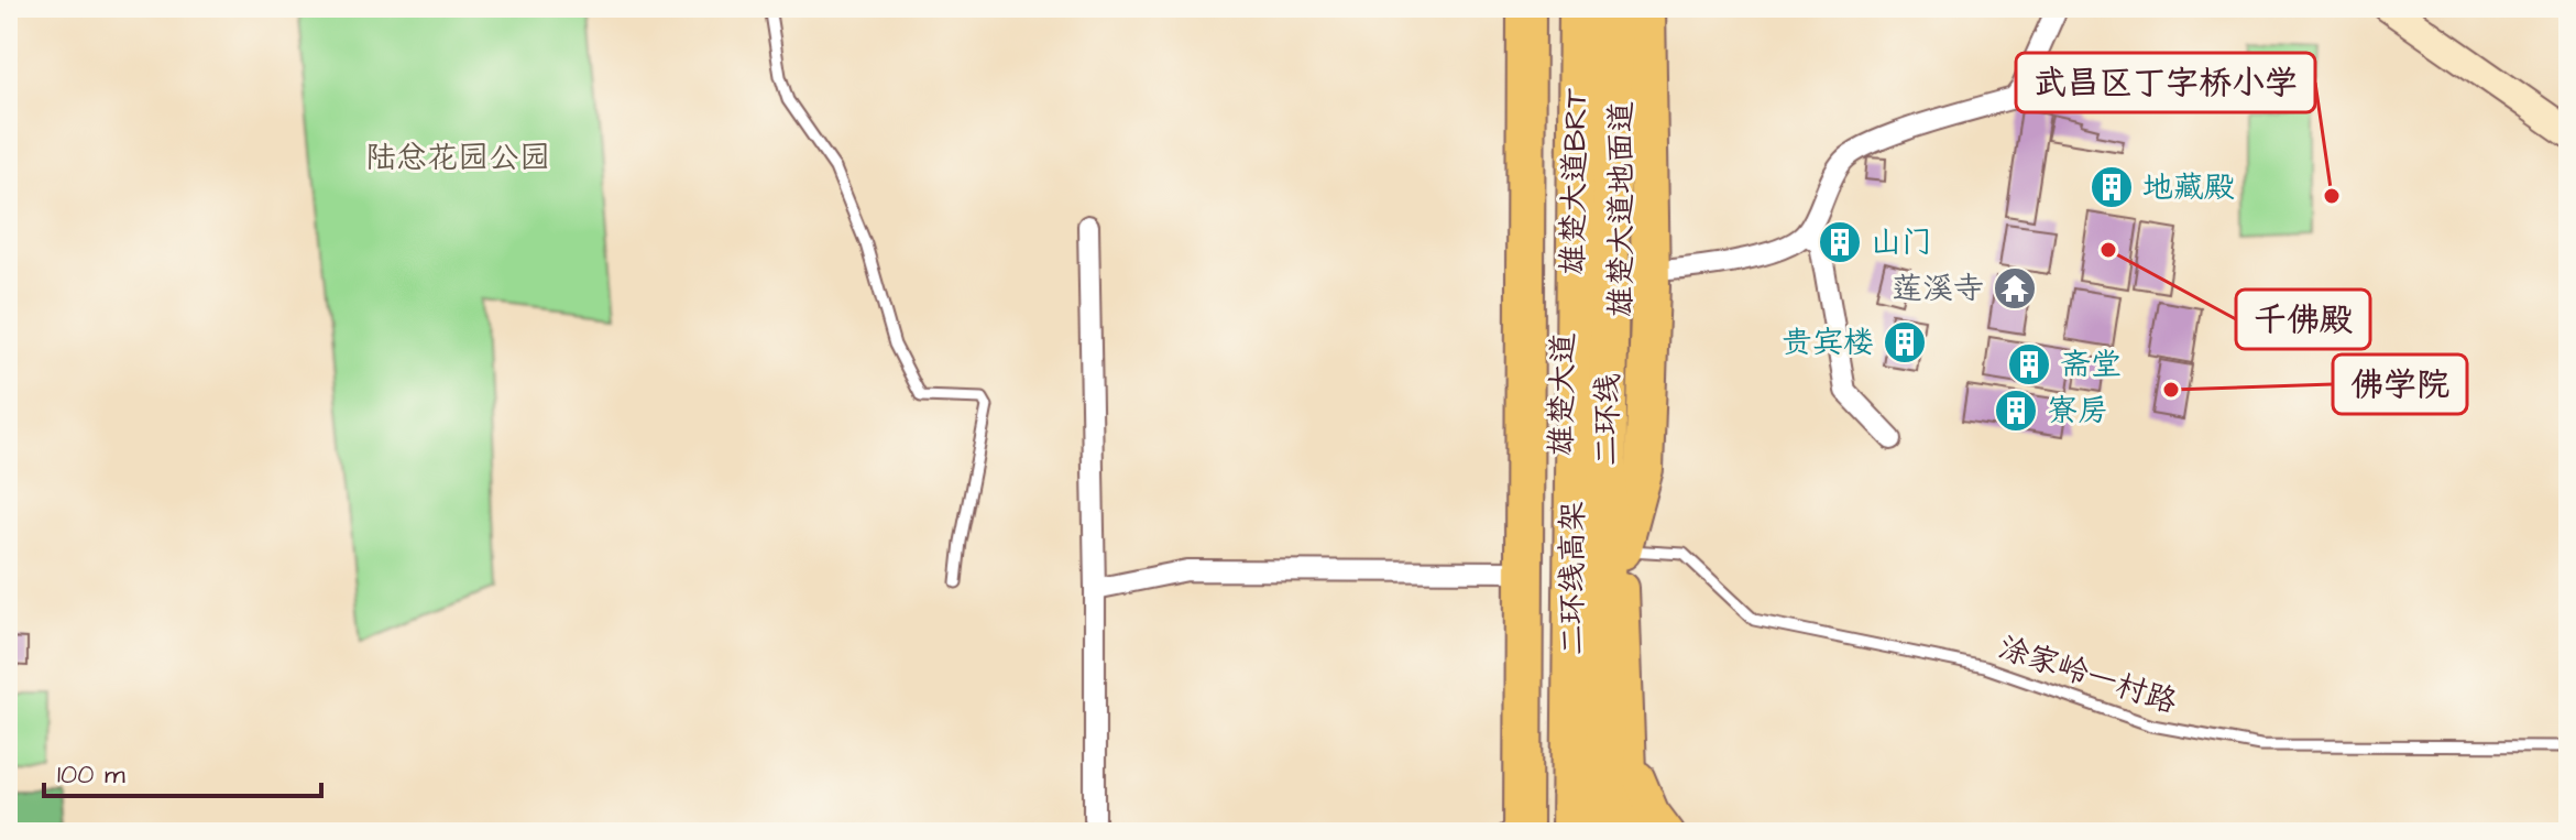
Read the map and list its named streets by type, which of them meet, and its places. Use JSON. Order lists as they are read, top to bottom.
{
  "streets": {
    "highway": ["二环线", "二环线高架"],
    "main road": ["雄楚大道地面道", "雄楚大道"],
    "lane": ["雄楚大道BRT", "涂家岭一村路"]
  },
  "crossings": [
    ["雄楚大道BRT", "雄楚大道地面道"],
    ["雄楚大道BRT", "涂家岭一村路"],
    ["雄楚大道地面道", "涂家岭一村路"]
  ],
  "parks": ["陆总花园公园"],
  "places": {
    "building": [
      "地藏殿",
      "山门",
      "贵宾楼",
      "斋堂",
      "寮房"
    ],
    "other": ["武昌区丁字桥小学", "千佛殿", "佛学院"],
    "temple": ["莲溪寺"]
  },
  "scale_bar": "100 m"
}
